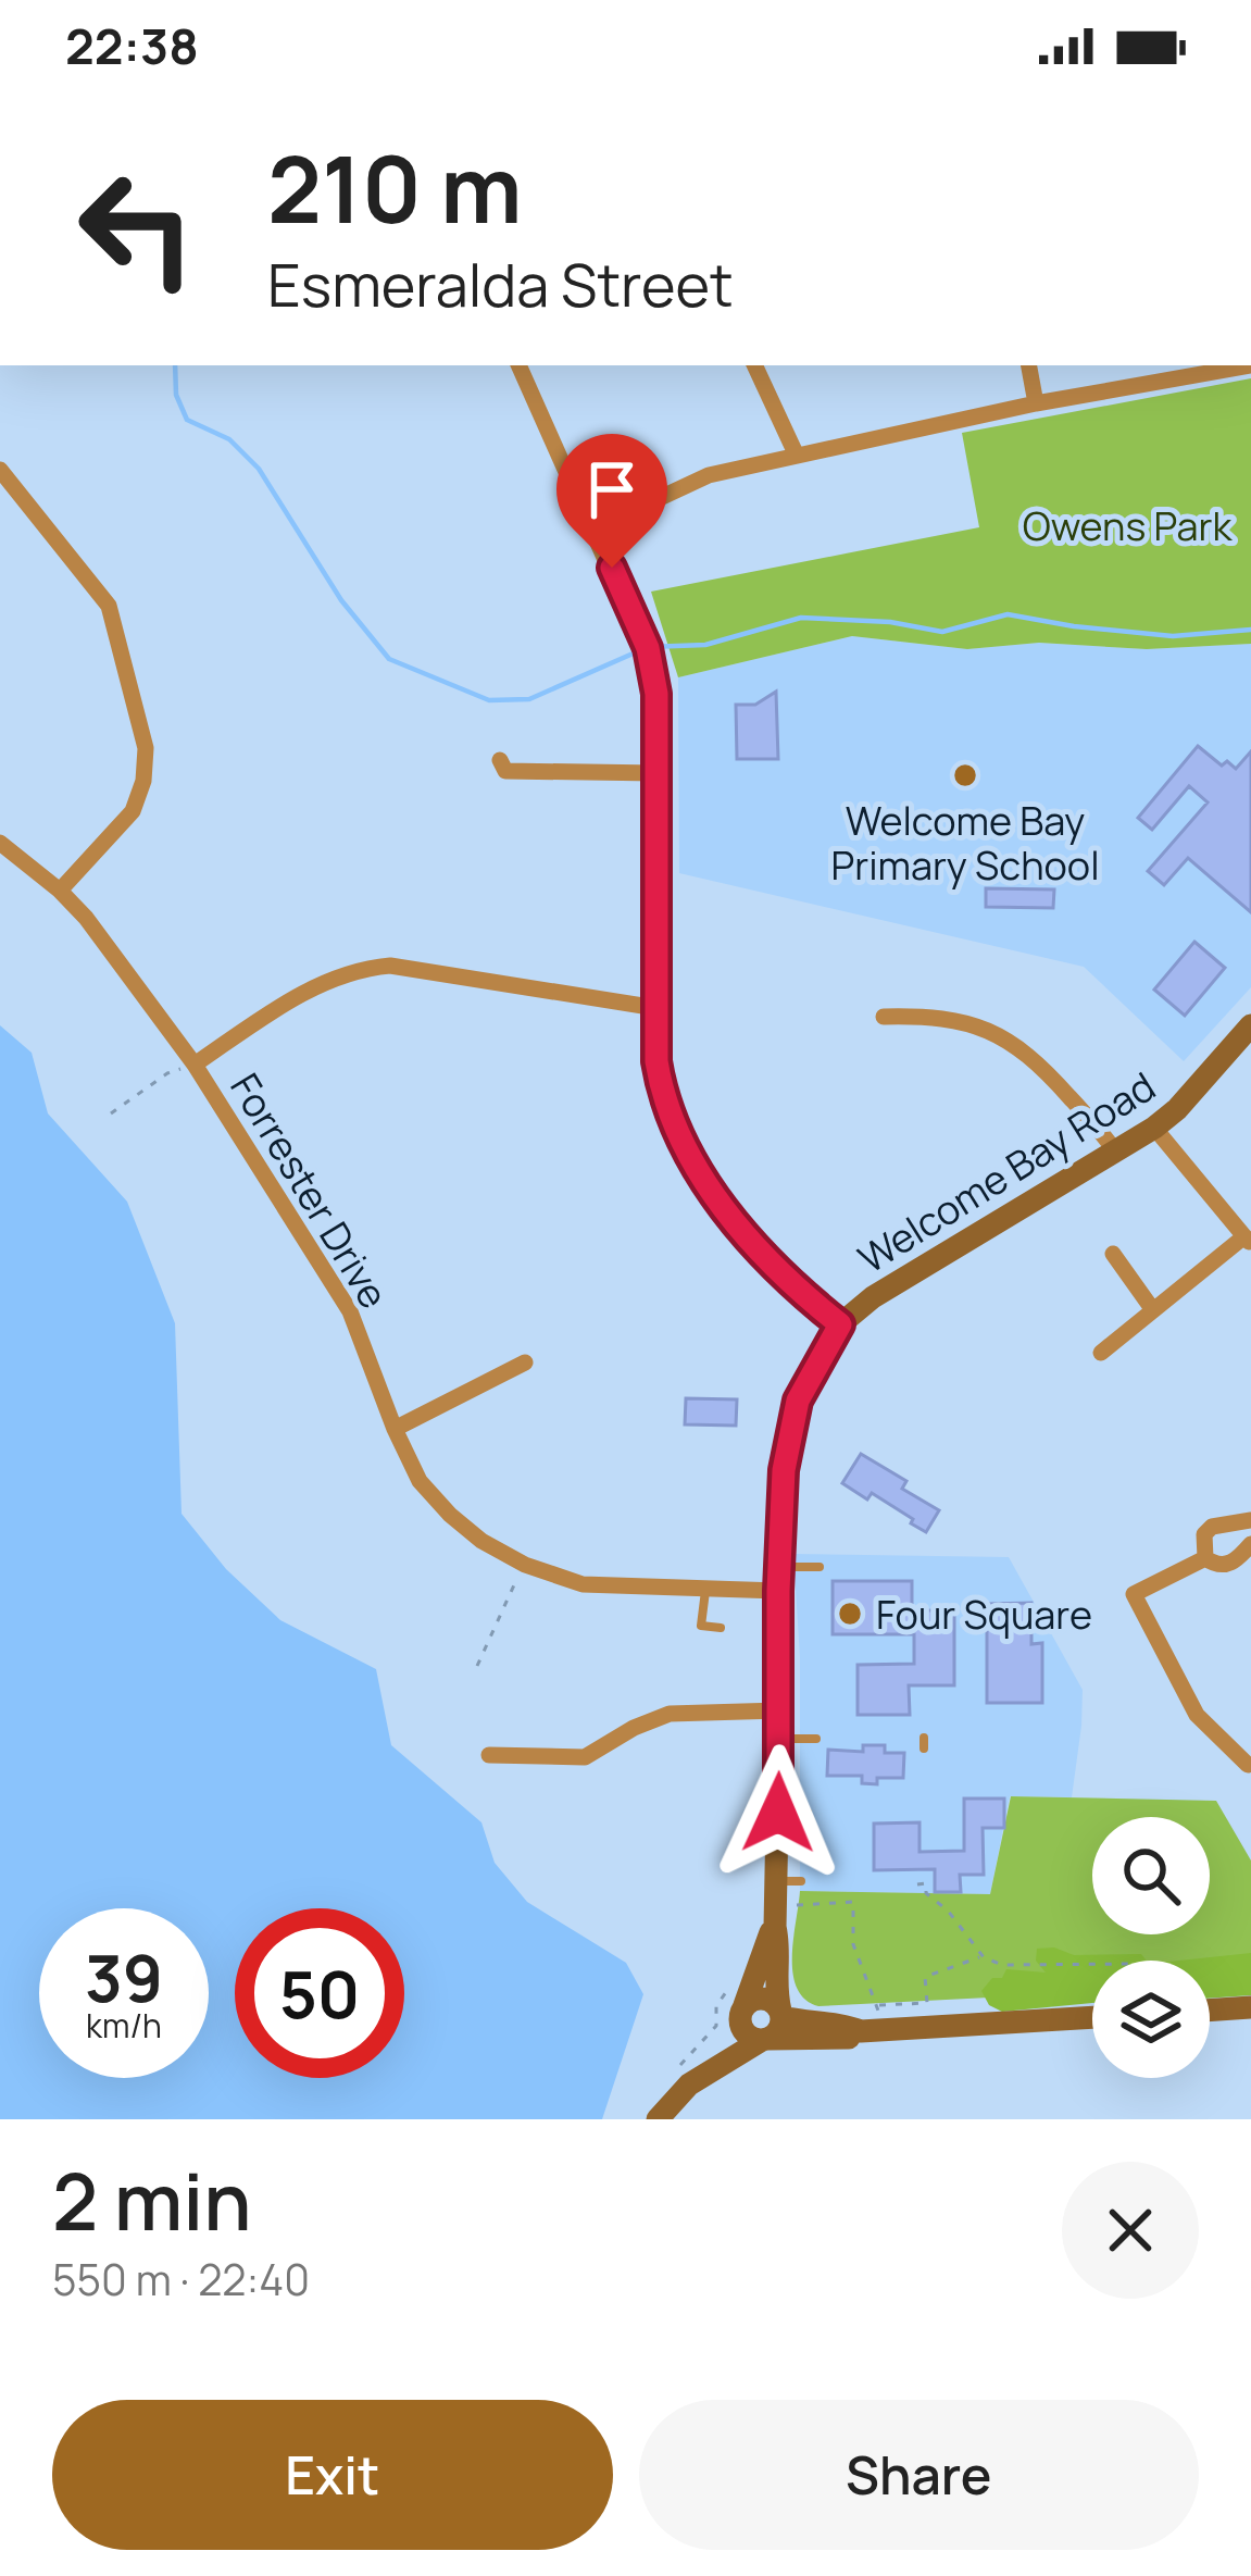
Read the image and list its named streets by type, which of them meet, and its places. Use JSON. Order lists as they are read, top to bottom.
{
  "streets": {
    "main road": ["Welcome Bay Road"],
    "street": ["Forrester Drive"]
  },
  "crossings": [
    ["Welcome Bay Road", "Forrester Drive"]
  ],
  "parks": ["Owens Park"],
  "places": ["Welcome Bay Primary School", "Four Square"],
  "page": {
    "status": "22:38",
    "turn": ["210 m", "Esmeralda Street"],
    "speed": "39 km/h",
    "limit": "50",
    "heading": ["2 min", "550 m · 22:40"],
    "buttons": ["Exit", "Share"]
  }
}
